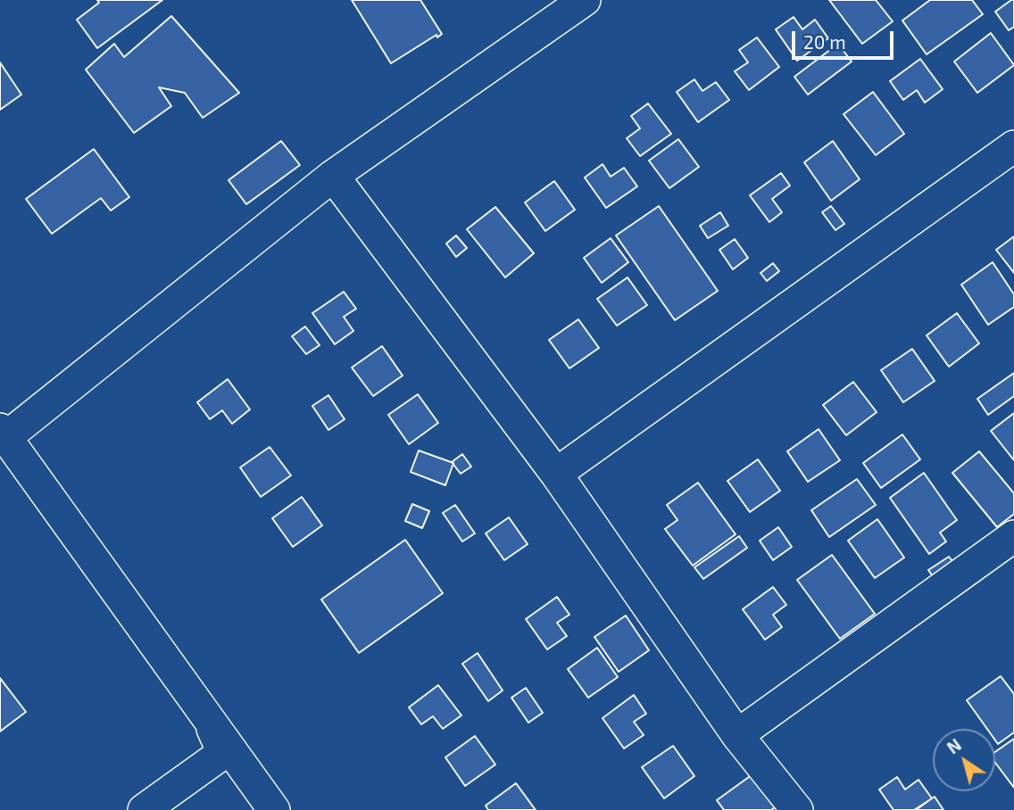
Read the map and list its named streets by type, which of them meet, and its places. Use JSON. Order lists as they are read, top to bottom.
{
  "scale_bar": "20 m",
  "north": "top left"
}
